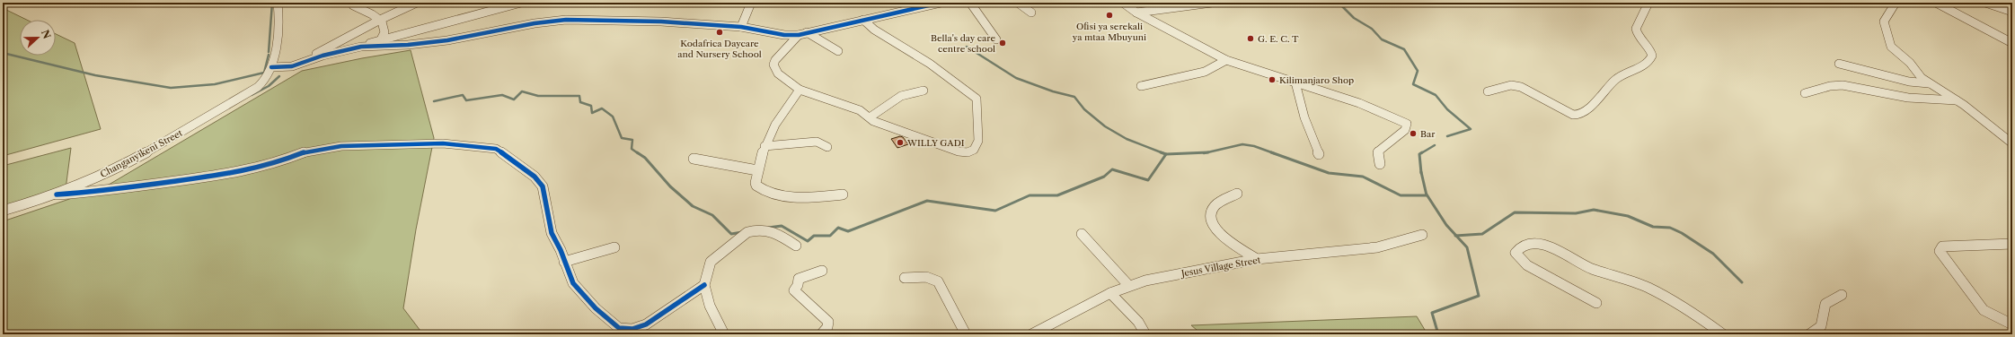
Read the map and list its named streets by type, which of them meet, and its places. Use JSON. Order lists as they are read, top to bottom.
{
  "streets": {
    "street": ["Changanyikeni Street", "Jesus Village Street"]
  },
  "places": [
    "Ofisi ya serekali ya mtaa Mbuyuni",
    "Kodafrica Daycare and Nursery School",
    "G. E. C. T",
    "Bella's day care centre school",
    "Kilimanjaro Shop",
    "Bar",
    "WILLY GADI"
  ],
  "north": "right"
}
